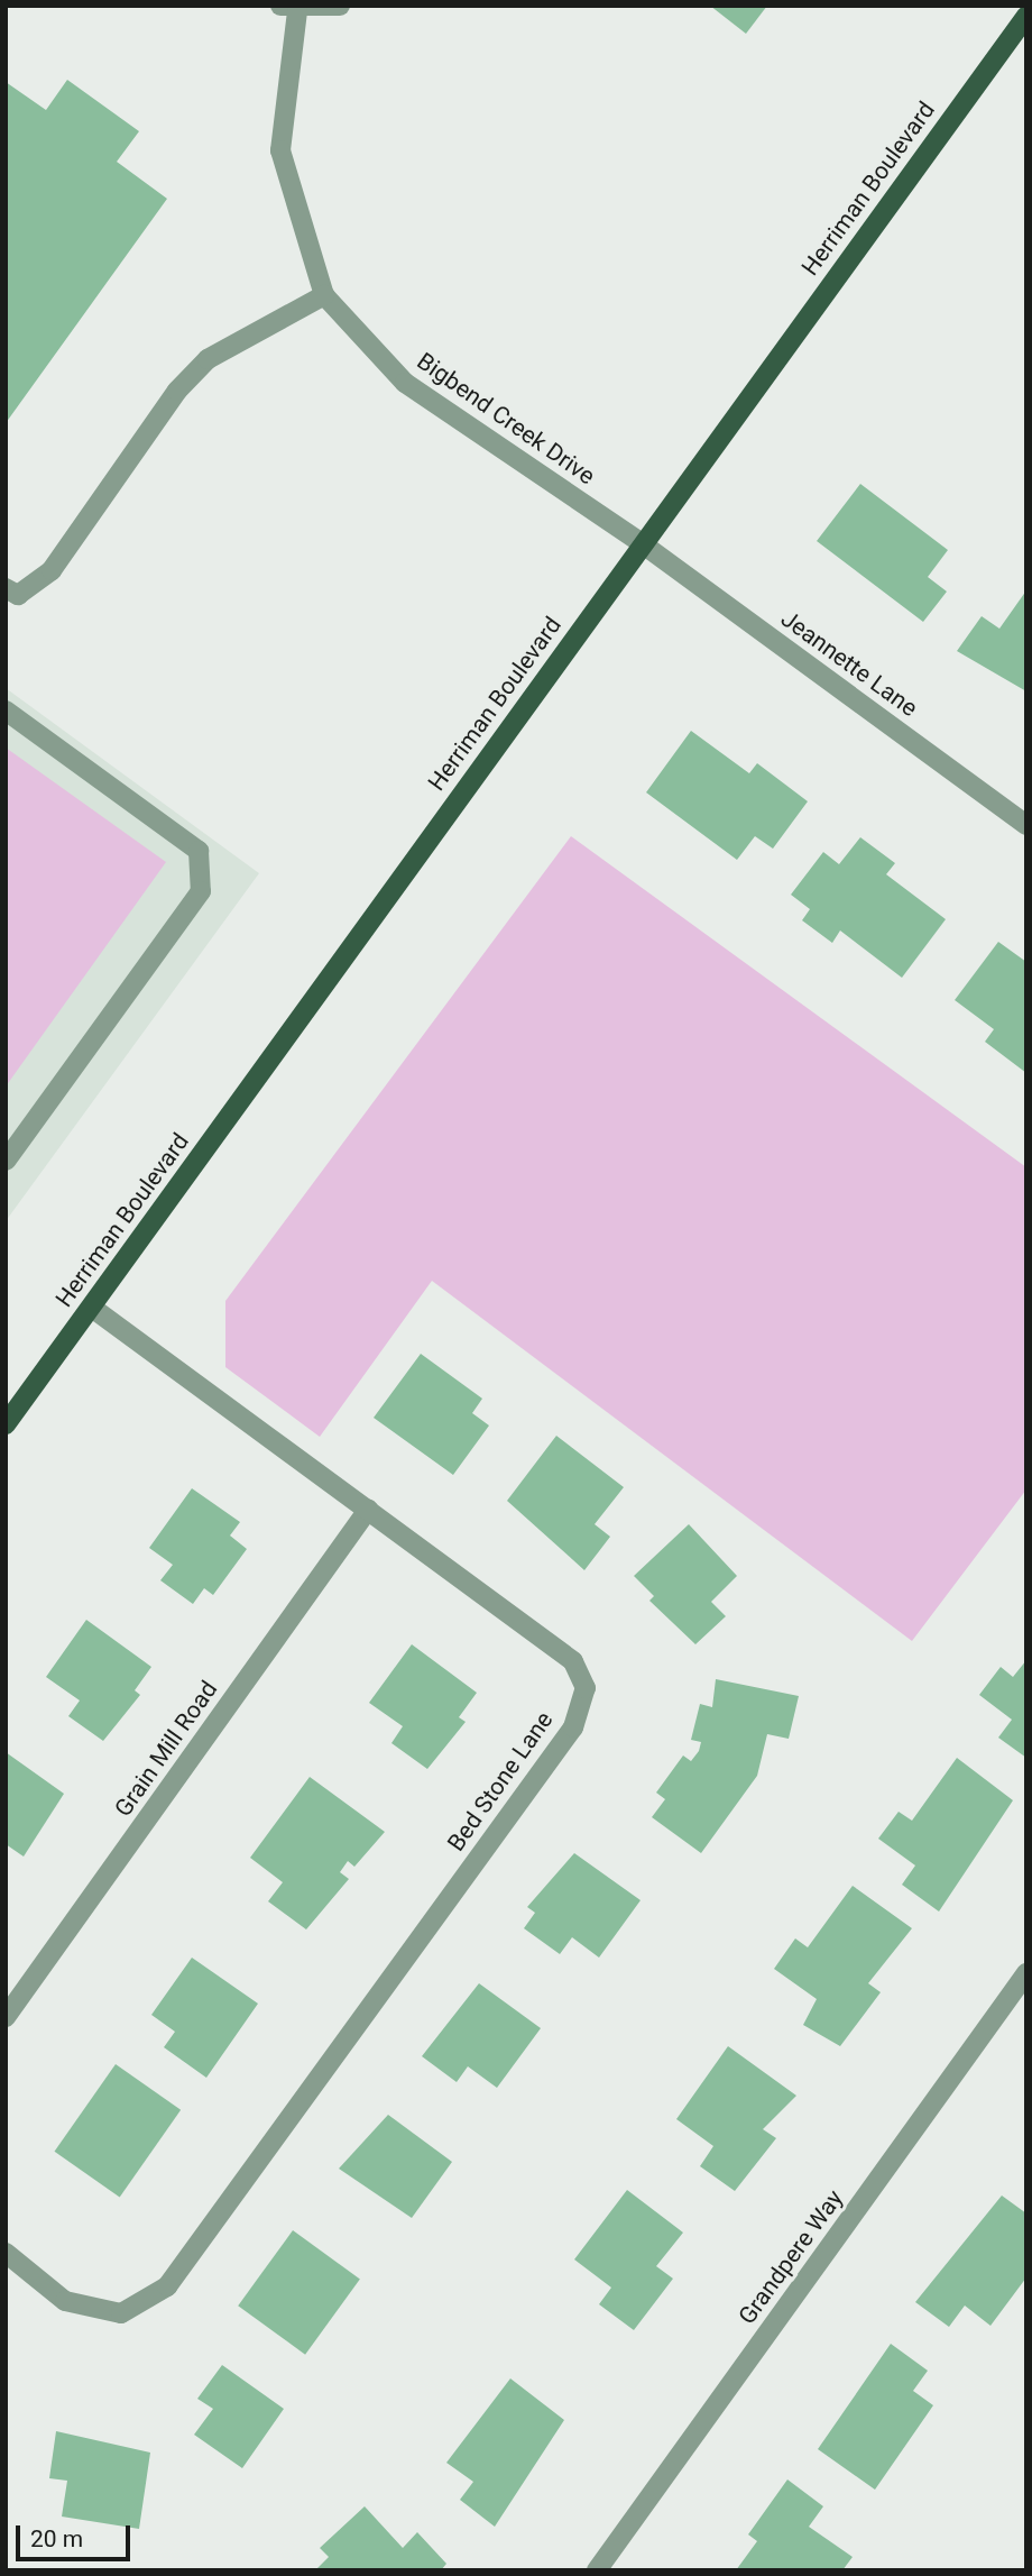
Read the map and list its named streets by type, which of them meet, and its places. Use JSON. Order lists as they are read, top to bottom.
{
  "streets": {
    "main road": ["Herriman Boulevard"],
    "street": [
      "Bigbend Creek Drive",
      "Jeannette Lane",
      "Grain Mill Road",
      "Bed Stone Lane",
      "Grandpere Way"
    ]
  },
  "crossings": [
    ["Herriman Boulevard", "Bigbend Creek Drive"],
    ["Herriman Boulevard", "Jeannette Lane"],
    ["Herriman Boulevard", "Bed Stone Lane"],
    ["Bigbend Creek Drive", "Jeannette Lane"],
    ["Grain Mill Road", "Bed Stone Lane"]
  ],
  "scale_bar": "20 m"
}
